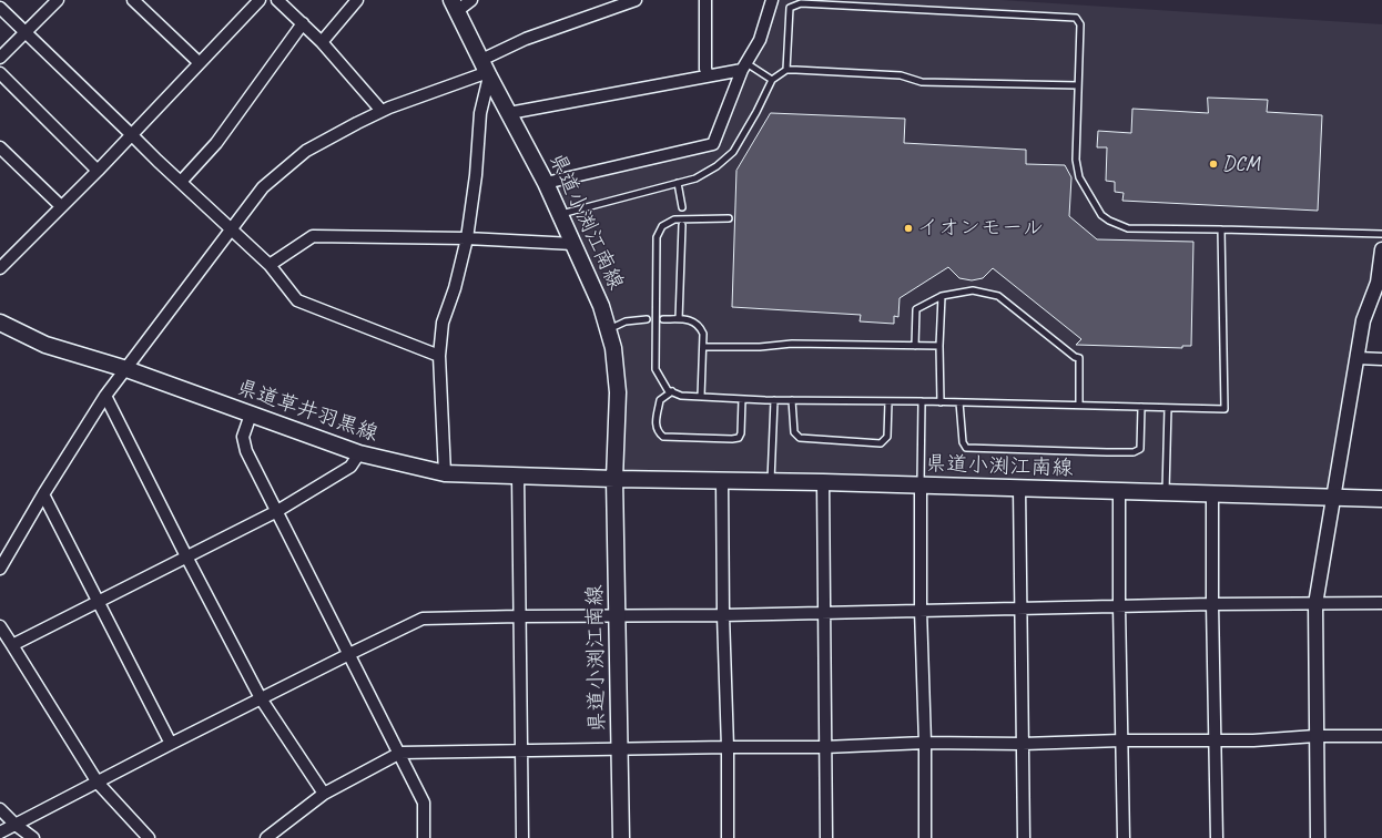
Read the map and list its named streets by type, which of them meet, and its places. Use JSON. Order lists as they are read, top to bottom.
{
  "streets": {
    "main road": ["県道小渕江南線", "県道草井羽黒線"]
  },
  "crossings": [
    ["県道小渕江南線", "県道草井羽黒線"]
  ],
  "places": ["DCM", "イオンモール"]
}
